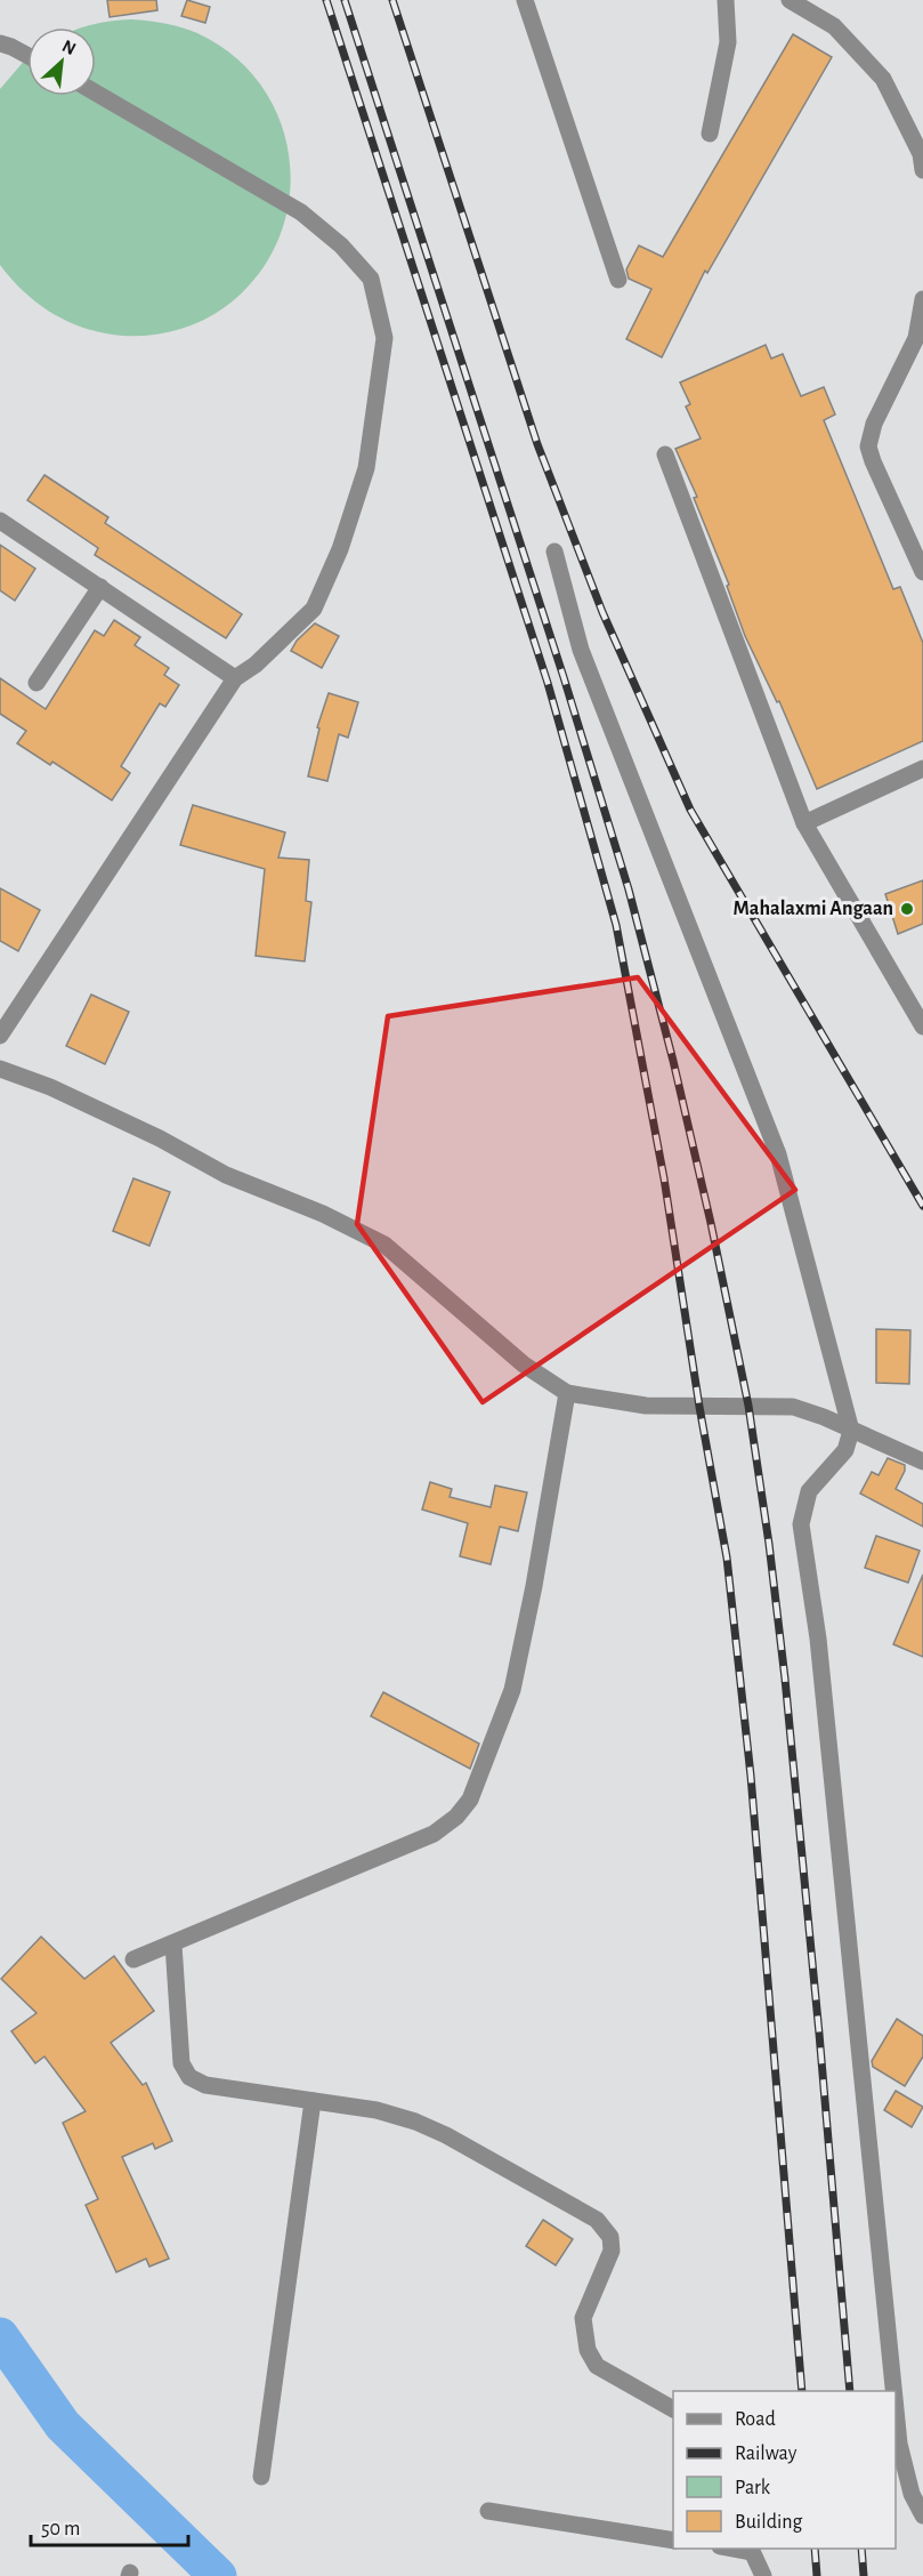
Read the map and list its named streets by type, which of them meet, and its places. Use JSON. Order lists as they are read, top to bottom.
{
  "places": ["Mahalaxmi Angaan"],
  "legend": [
    "Road",
    "Railway",
    "Park",
    "Building"
  ],
  "scale_bar": "50 m",
  "north": "top right"
}
